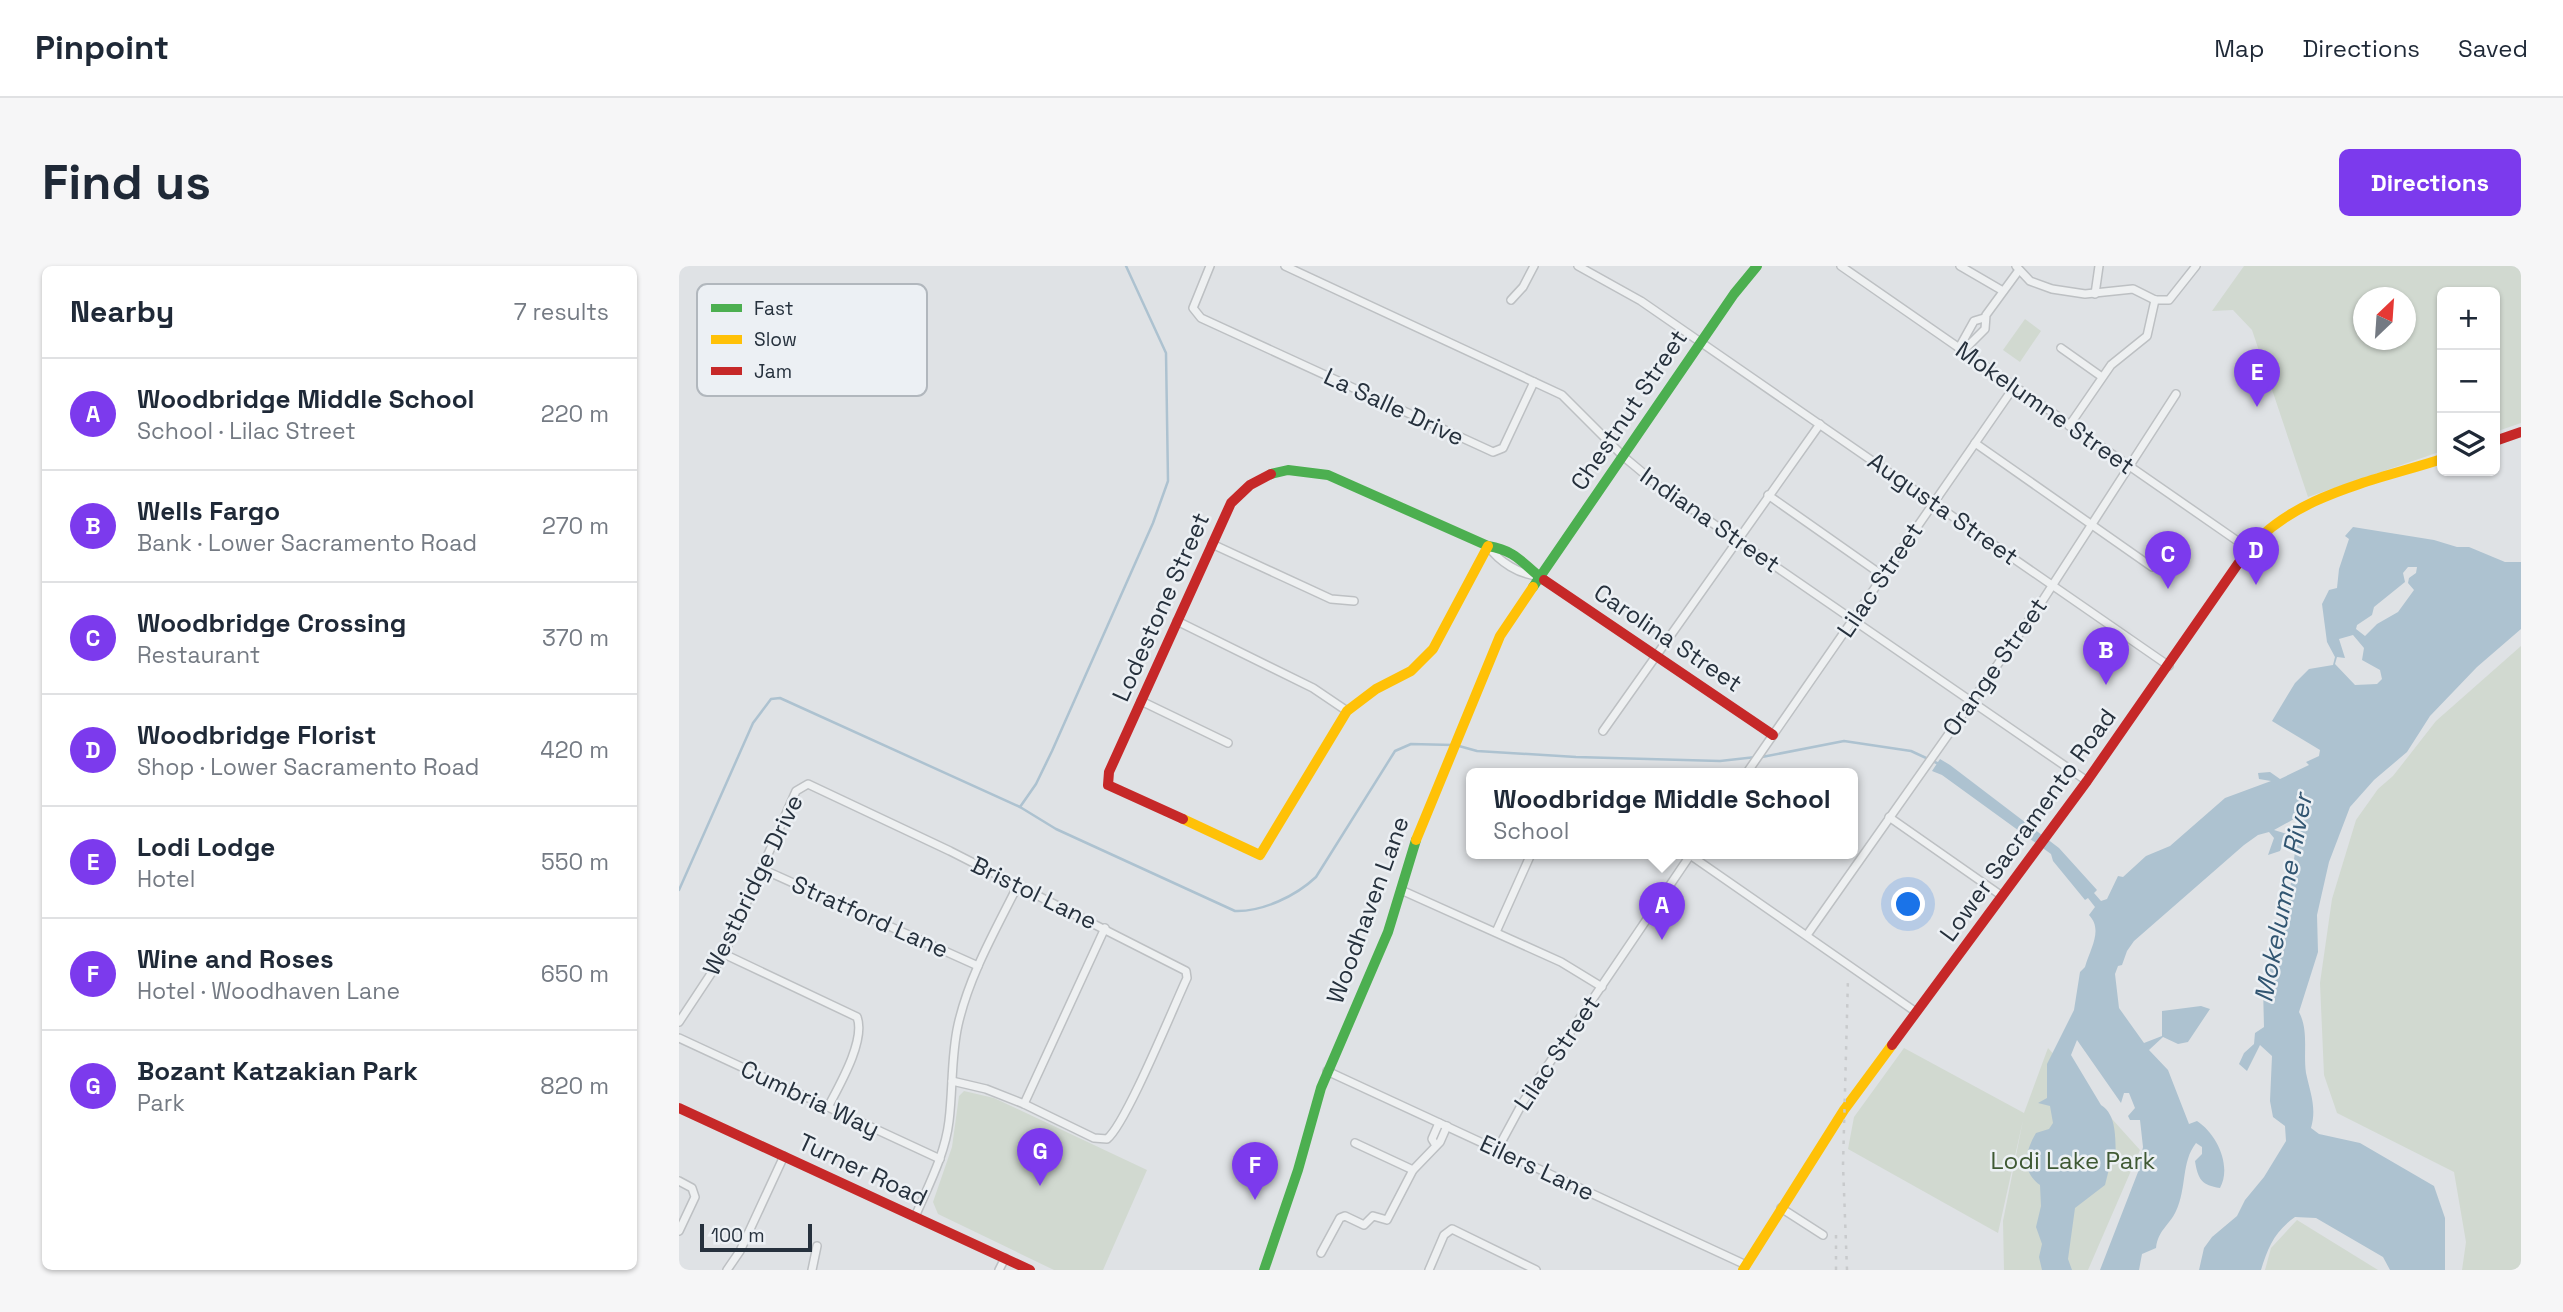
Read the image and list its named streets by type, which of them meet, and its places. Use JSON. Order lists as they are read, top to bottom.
{
  "streets": {
    "street": [
      "La Salle Drive",
      "Mokelumne Street",
      "Chestnut Street",
      "Augusta Street",
      "Indiana Street",
      "Lilac Street",
      "Lodestone Street",
      "Carolina Street",
      "Orange Street",
      "Lower Sacramento Road",
      "Westbridge Drive",
      "Bristol Lane",
      "Woodhaven Lane",
      "Stratford Lane",
      "Cumbria Way",
      "Eilers Lane",
      "Turner Road"
    ]
  },
  "crossings": [
    ["La Salle Drive", "Indiana Street"],
    ["Mokelumne Street", "Lilac Street"],
    ["Mokelumne Street", "Orange Street"],
    ["Mokelumne Street", "Lower Sacramento Road"],
    ["Chestnut Street", "Augusta Street"],
    ["Chestnut Street", "Indiana Street"],
    ["Chestnut Street", "Carolina Street"],
    ["Chestnut Street", "Woodhaven Lane"],
    ["Augusta Street", "Lilac Street"],
    ["Augusta Street", "Orange Street"],
    ["Augusta Street", "Lower Sacramento Road"],
    ["Indiana Street", "Lilac Street"],
    ["Indiana Street", "Orange Street"],
    ["Indiana Street", "Lower Sacramento Road"],
    ["Lilac Street", "Carolina Street"],
    ["Lilac Street", "Eilers Lane"],
    ["Lodestone Street", "Carolina Street"],
    ["Carolina Street", "Woodhaven Lane"],
    ["Lower Sacramento Road", "Eilers Lane"],
    ["Westbridge Drive", "Bristol Lane"],
    ["Westbridge Drive", "Stratford Lane"],
    ["Woodhaven Lane", "Eilers Lane"]
  ],
  "water": ["Mokelumne River"],
  "parks": ["Lodi Lake Park"],
  "legend": ["Fast", "Slow", "Jam"],
  "scale_bar": "100 m",
  "north": "top right",
  "page": {
    "header": "Pinpoint",
    "nav": ["Map", "Directions", "Saved"],
    "buttons": "Directions",
    "title": "Find us",
    "heading": ["Nearby", "7 results"],
    "map_buttons": ["+", "−"],
    "pins": [
      "E",
      "D",
      "C",
      "B",
      "A",
      "G",
      "F"
    ],
    "list": [
      {
        "mark": "A",
        "name": "Woodbridge Middle School",
        "note": "School · Lilac Street",
        "value": "220 m"
      },
      {
        "mark": "B",
        "name": "Wells Fargo",
        "note": "Bank · Lower Sacramento Road",
        "value": "270 m"
      },
      {
        "mark": "C",
        "name": "Woodbridge Crossing",
        "note": "Restaurant",
        "value": "370 m"
      },
      {
        "mark": "D",
        "name": "Woodbridge Florist",
        "note": "Shop · Lower Sacramento Road",
        "value": "420 m"
      },
      {
        "mark": "E",
        "name": "Lodi Lodge",
        "note": "Hotel",
        "value": "550 m"
      },
      {
        "mark": "F",
        "name": "Wine and Roses",
        "note": "Hotel · Woodhaven Lane",
        "value": "650 m"
      },
      {
        "mark": "G",
        "name": "Bozant Katzakian Park",
        "note": "Park",
        "value": "820 m"
      }
    ],
    "popup": ["Woodbridge Middle School", "School"],
    "scale": "100 m"
  }
}
